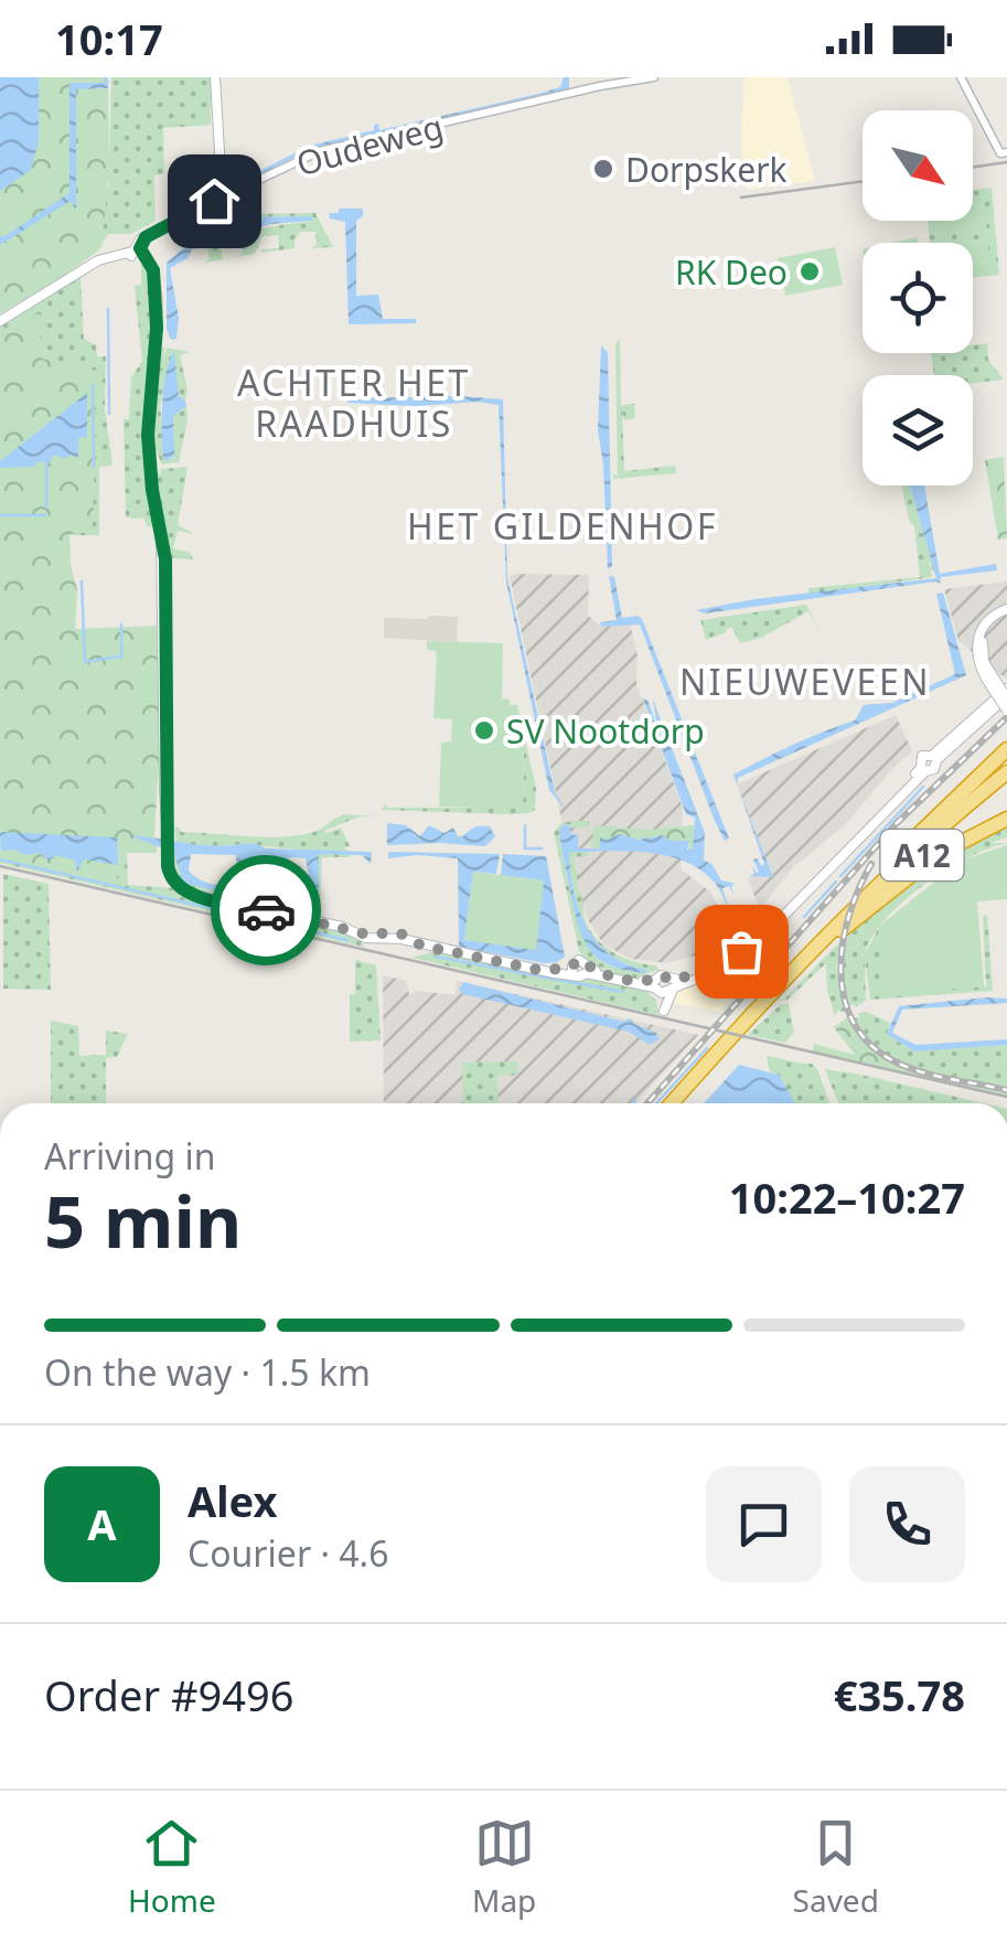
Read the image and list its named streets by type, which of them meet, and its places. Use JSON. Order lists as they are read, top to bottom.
{
  "streets": {
    "highway": ["A12"],
    "main road": ["Oudeweg"]
  },
  "districts": ["ACHTER HET RAADHUIS", "HET GILDENHOF", "NIEUWEVEEN"],
  "places": ["Dorpskerk", "RK Deo", "SV Nootdorp"],
  "north": "bottom right",
  "page": {
    "status": "10:17",
    "heading": ["5 min", "Arriving in", "10:22–10:27"],
    "panel": [
      "Alex",
      "Courier · 4.6",
      "Order #9496",
      "€35.78"
    ],
    "bar": "On the way · 1.5 km",
    "round": "A",
    "tabs": ["Home", "Map", "Saved"]
  }
}
